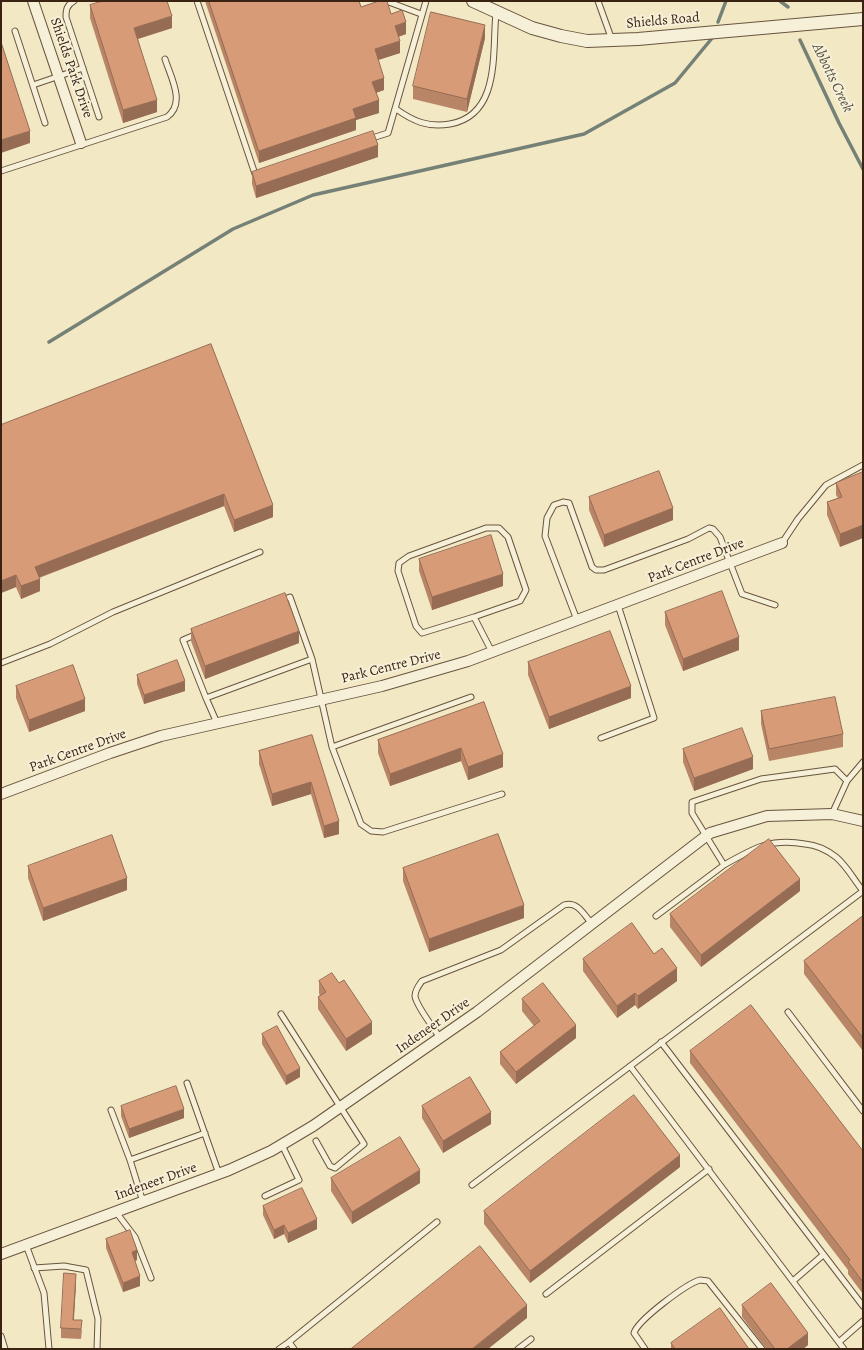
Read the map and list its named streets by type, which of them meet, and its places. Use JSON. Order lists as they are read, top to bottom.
{
  "streets": {
    "street": [
      "Shields Road",
      "Shields Park Drive",
      "Park Centre Drive",
      "Indeneer Drive"
    ]
  },
  "water": ["Abbotts Creek"]
}
